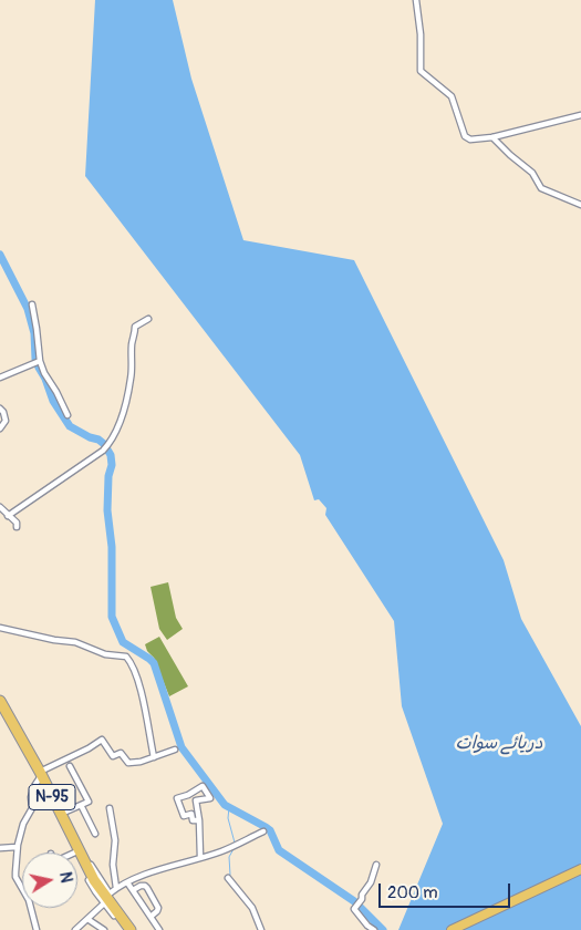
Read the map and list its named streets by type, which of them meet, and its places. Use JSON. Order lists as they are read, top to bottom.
{
  "streets": {
    "highway": ["N-95"]
  },
  "water": ["دریائے سوات"],
  "scale_bar": "200 m",
  "north": "right"
}
